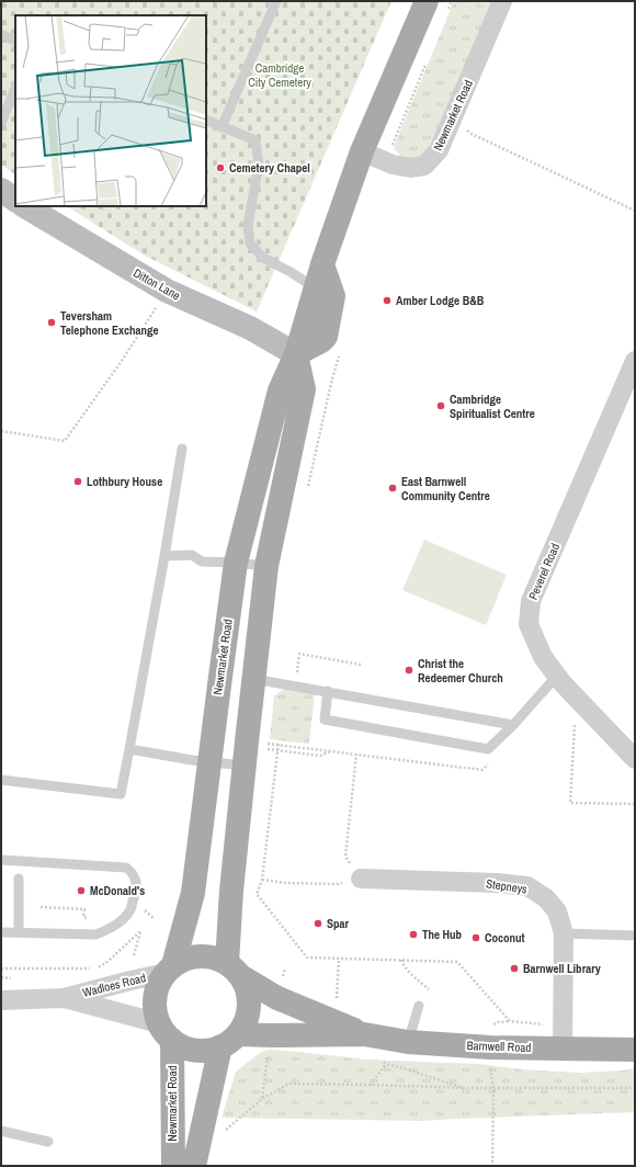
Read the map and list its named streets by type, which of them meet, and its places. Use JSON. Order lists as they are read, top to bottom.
{
  "streets": {
    "main road": ["Newmarket Road", "Ditton Lane", "Barnwell Road"],
    "street": ["Peverel Road", "Stepneys", "Wadloes Road"]
  },
  "crossings": [
    ["Newmarket Road", "Ditton Lane"],
    ["Newmarket Road", "Wadloes Road"],
    ["Newmarket Road", "Barnwell Road"],
    ["Stepneys", "Barnwell Road"],
    ["Wadloes Road", "Barnwell Road"]
  ],
  "parks": ["Cambridge City Cemetery"],
  "places": [
    "Cemetery Chapel",
    "Amber Lodge B&B",
    "Teversham Telephone Exchange",
    "Cambridge Spiritualist Centre",
    "Lothbury House",
    "East Barnwell Community Centre",
    "Christ the Redeemer Church",
    "McDonald's",
    "Spar",
    "The Hub",
    "Coconut",
    "Barnwell Library"
  ]
}
